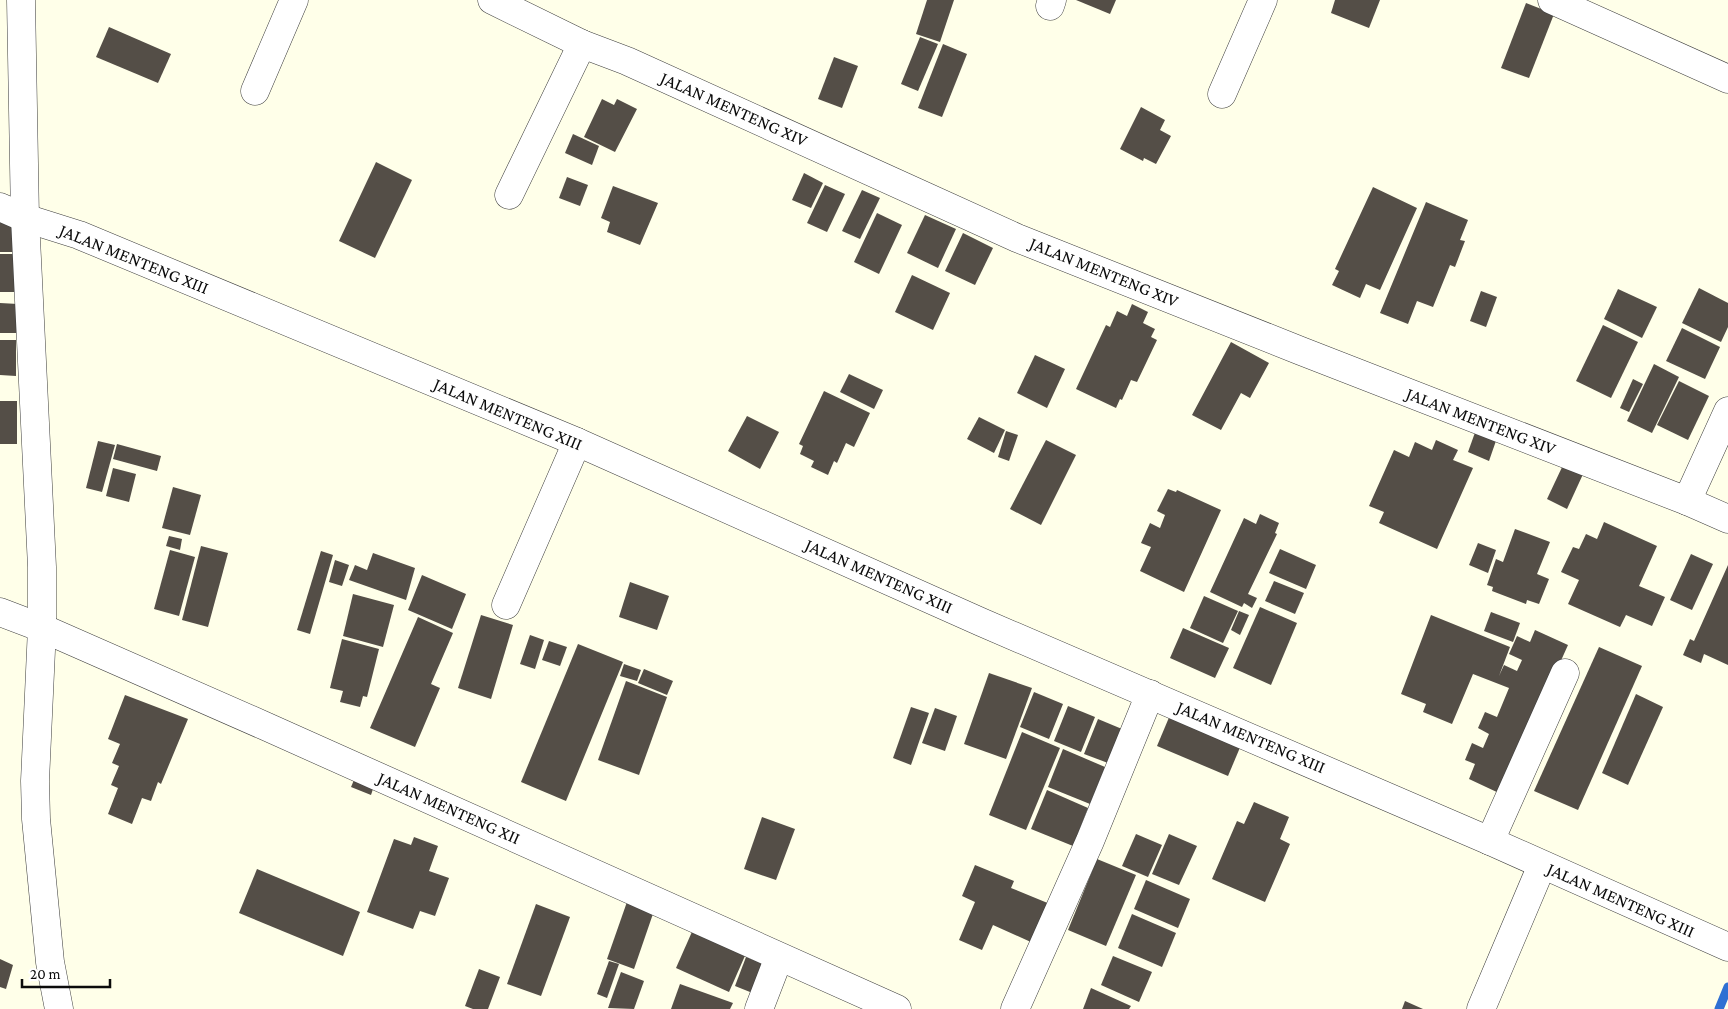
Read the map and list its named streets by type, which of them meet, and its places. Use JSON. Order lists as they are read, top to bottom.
{
  "streets": {
    "street": ["JALAN MENTENG XIV", "JALAN MENTENG XIII", "JALAN MENTENG XII"]
  },
  "scale_bar": "20 m"
}
